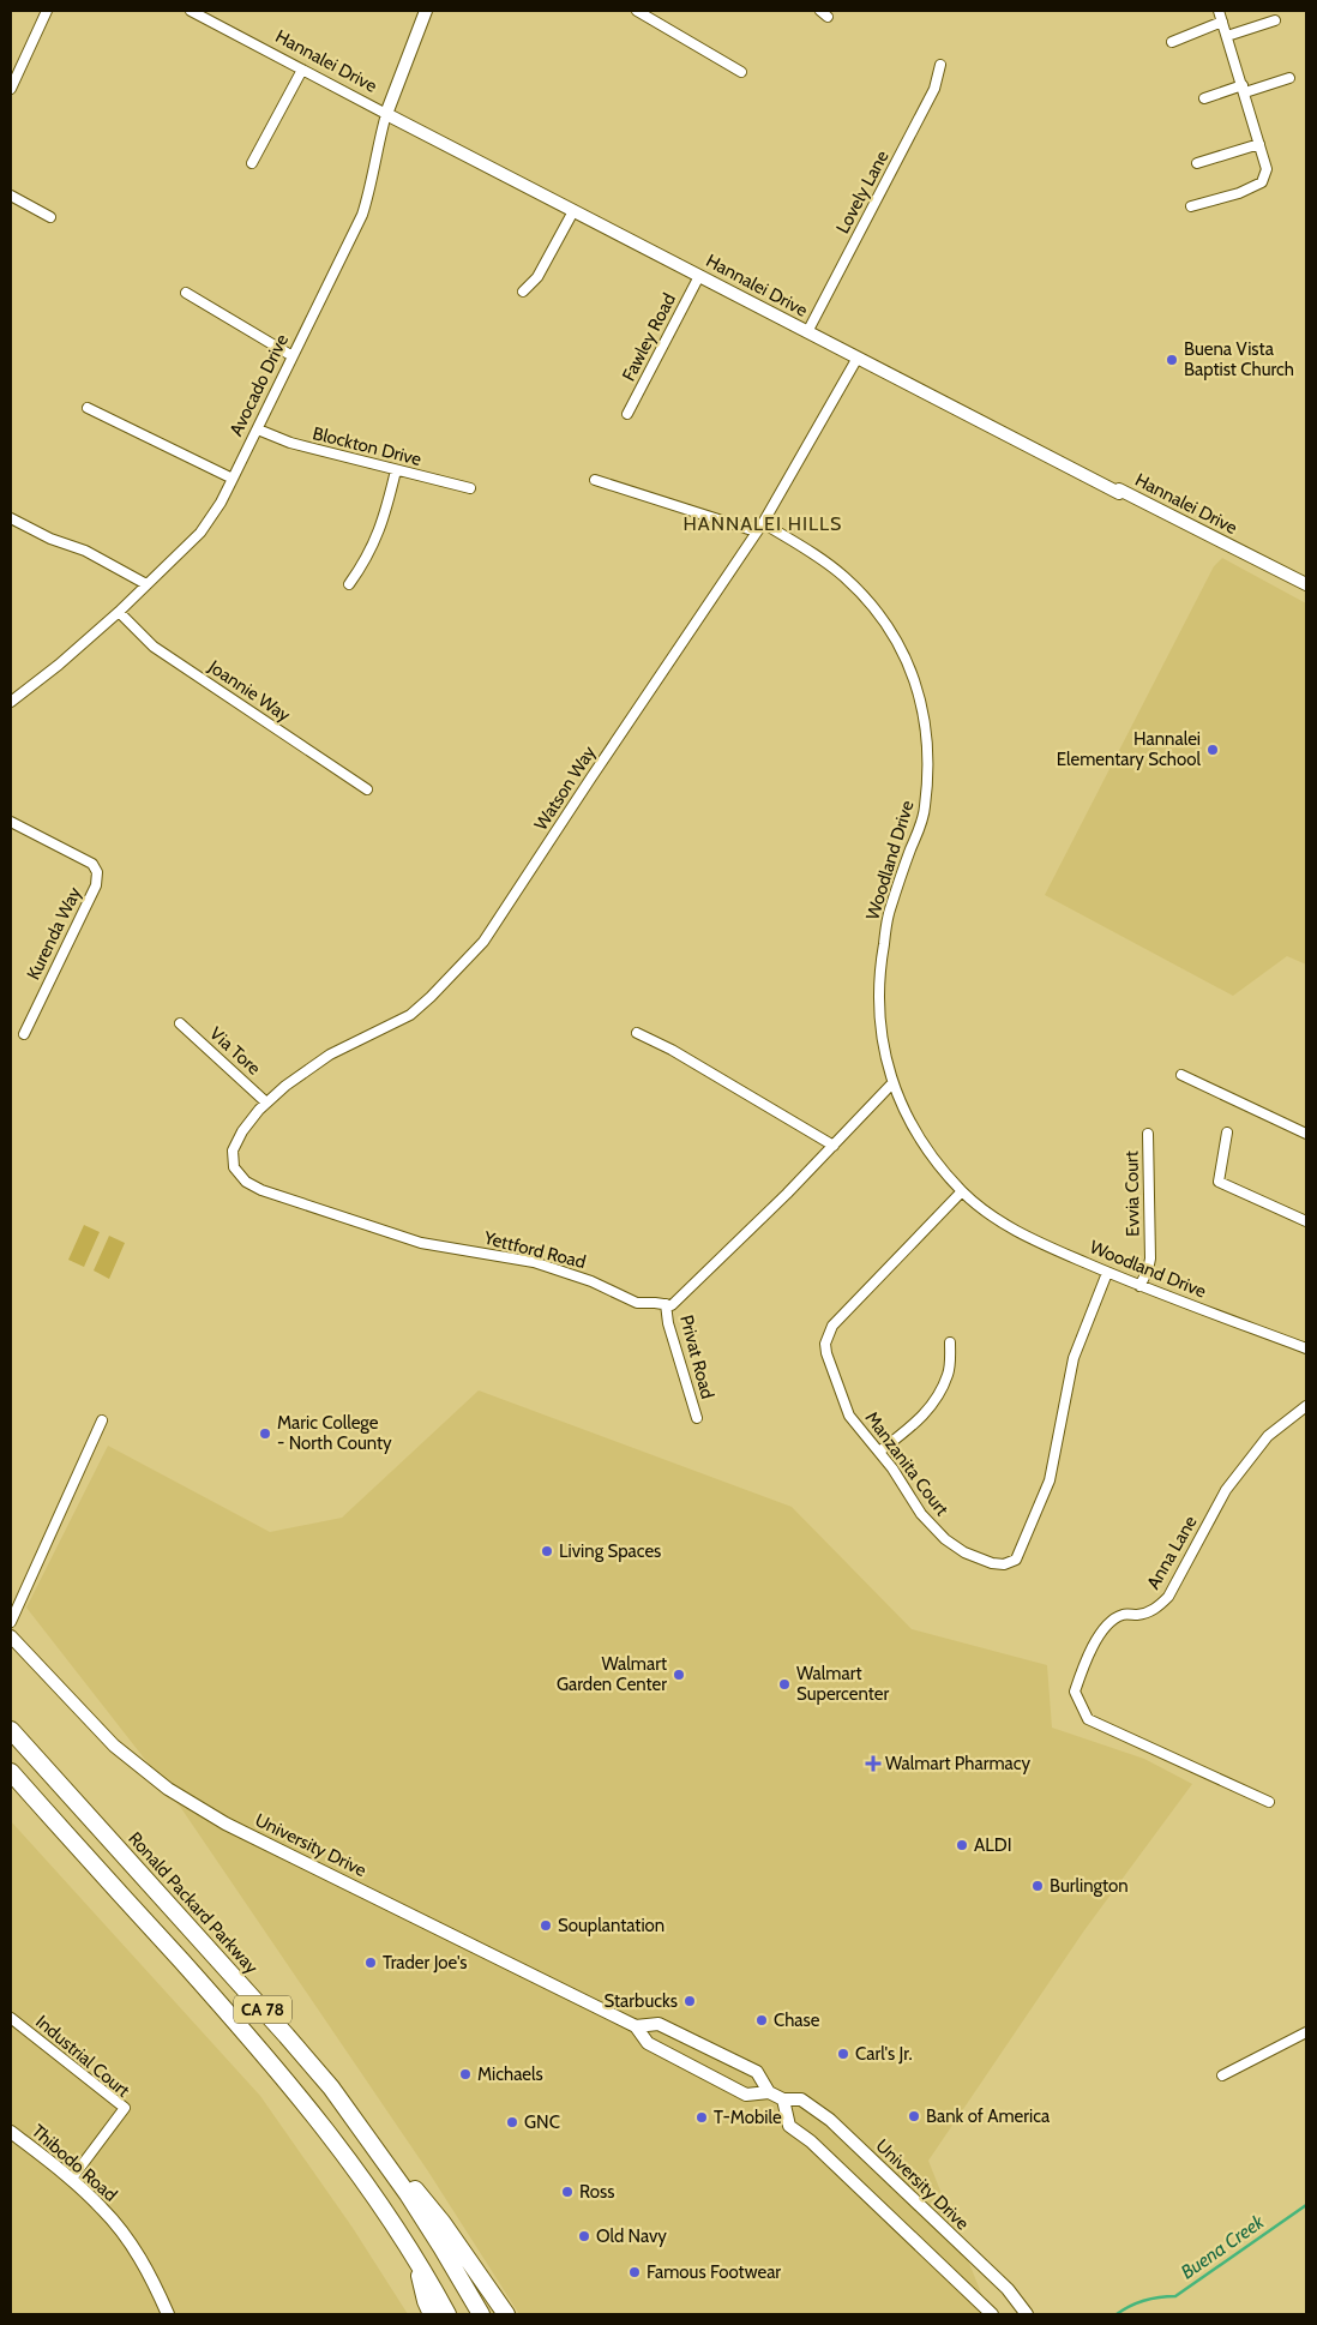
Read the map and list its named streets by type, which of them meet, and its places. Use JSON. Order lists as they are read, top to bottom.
{
  "streets": {
    "highway": ["Ronald Packard Parkway", "CA 78"],
    "street": [
      "Hannalei Drive",
      "Lovely Lane",
      "Fawley Road",
      "Avocado Drive",
      "Blockton Drive",
      "Joannie Way",
      "Watson Way",
      "Woodland Drive",
      "Kurenda Way",
      "Via Tore",
      "Evvia Court",
      "Yettford Road",
      "Privat Road",
      "Manzanita Court",
      "Anna Lane",
      "University Drive",
      "Industrial Court",
      "Thibodo Road"
    ]
  },
  "crossings": [
    ["Hannalei Drive", "Lovely Lane"],
    ["Hannalei Drive", "Fawley Road"],
    ["Hannalei Drive", "Avocado Drive"],
    ["Hannalei Drive", "Watson Way"],
    ["Avocado Drive", "Blockton Drive"],
    ["Avocado Drive", "Joannie Way"],
    ["Watson Way", "Woodland Drive"],
    ["Watson Way", "Via Tore"],
    ["Watson Way", "Yettford Road"],
    ["Woodland Drive", "Evvia Court"],
    ["Woodland Drive", "Manzanita Court"],
    ["Yettford Road", "Privat Road"],
    ["Industrial Court", "Thibodo Road"]
  ],
  "districts": ["HANNALEI HILLS"],
  "water": ["Buena Creek"],
  "places": {
    "other": [
      "Buena Vista Baptist Church",
      "Hannalei Elementary School",
      "Maric College - North County",
      "Living Spaces",
      "Walmart Garden Center",
      "Walmart Supercenter",
      "ALDI",
      "Burlington",
      "Souplantation",
      "Trader Joe's",
      "Starbucks",
      "Chase",
      "Carl's Jr.",
      "Michaels",
      "Bank of America",
      "T-Mobile",
      "GNC",
      "Ross",
      "Old Navy",
      "Famous Footwear"
    ],
    "health": ["Walmart Pharmacy"]
  }
}
